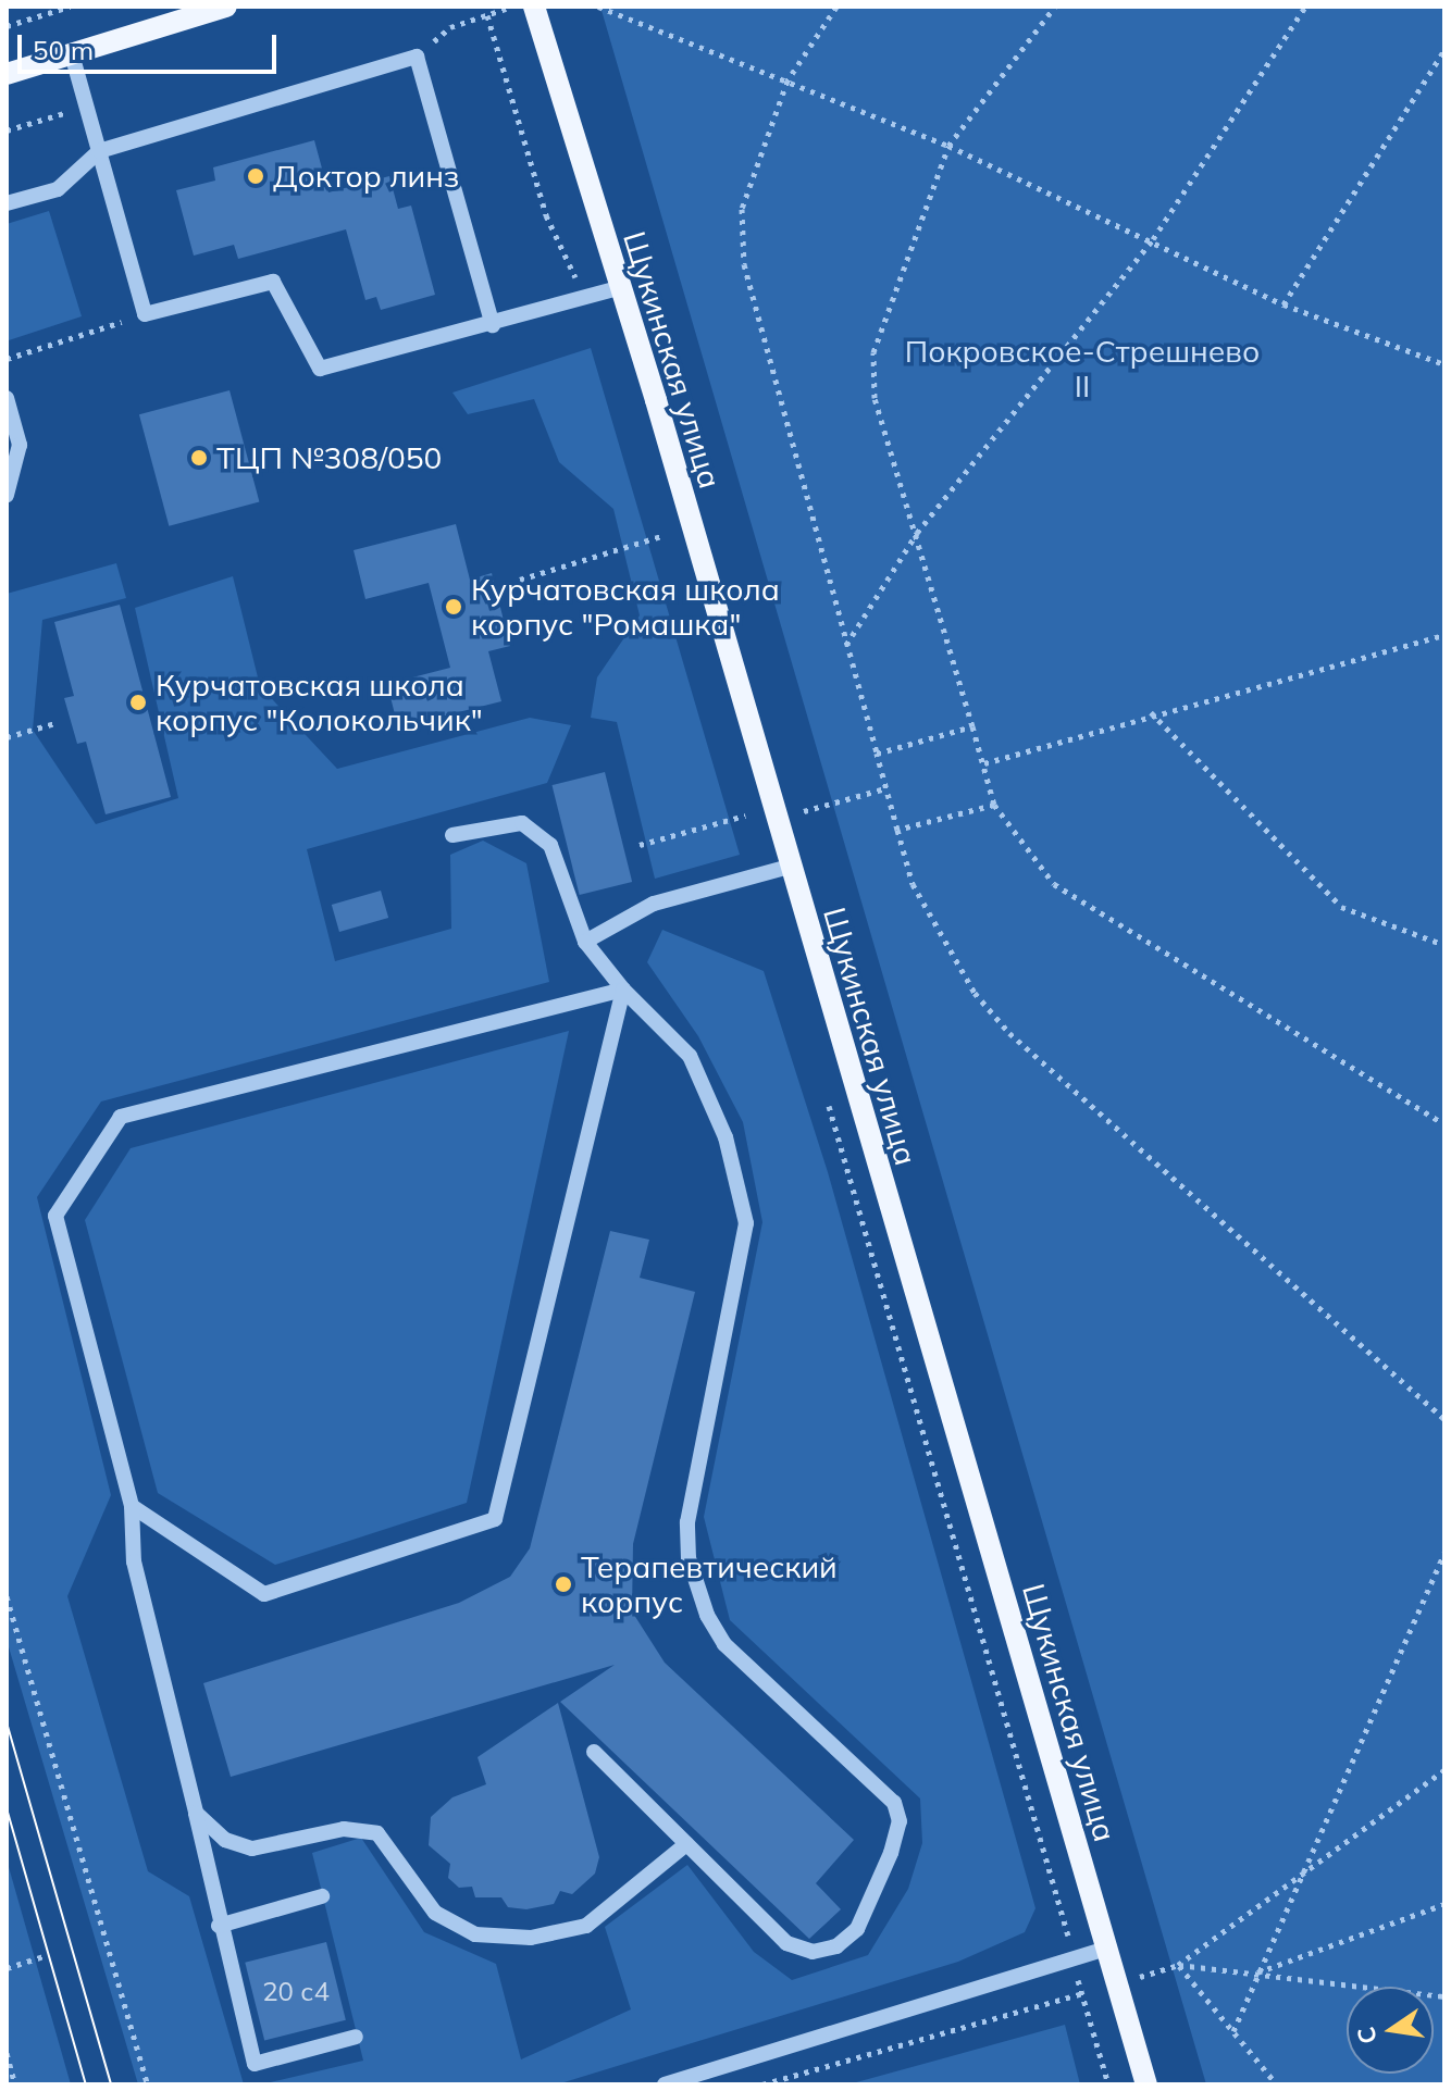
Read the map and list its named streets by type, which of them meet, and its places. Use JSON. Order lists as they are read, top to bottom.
{
  "streets": {
    "main road": ["Щукинская улица"]
  },
  "parks": ["Покровское-Стрешнево II"],
  "places": [
    "Доктор линз",
    "ТЦП №308/050",
    "Курчатовская школа корпус \"Ромашка\"",
    "Курчатовская школа корпус \"Колокольчик\"",
    "Терапевтический корпус"
  ],
  "house_numbers": ["20 с4"],
  "scale_bar": "50 m",
  "north": "left"
}
